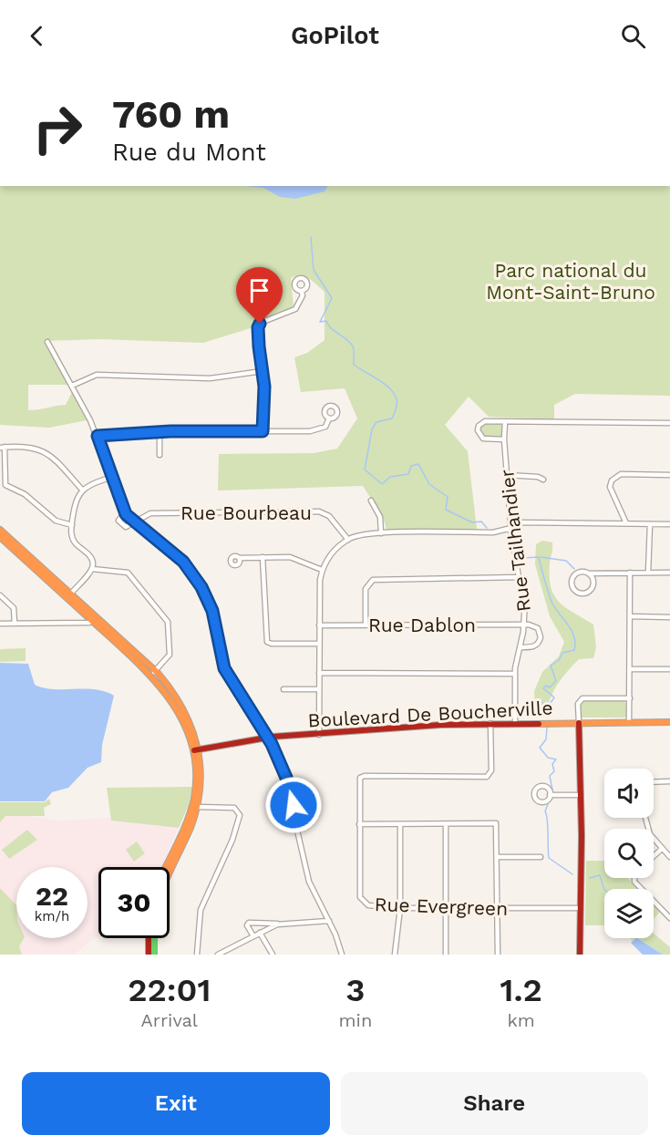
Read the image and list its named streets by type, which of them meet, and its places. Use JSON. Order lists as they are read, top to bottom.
{
  "streets": {
    "street": [
      "Rue Bourbeau",
      "Rue Tailhandier",
      "Rue Dablon",
      "Boulevard De Boucherville",
      "Rue Evergreen"
    ]
  },
  "crossings": [
    ["Rue Tailhandier", "Rue Dablon"],
    ["Rue Tailhandier", "Boulevard De Boucherville"],
    ["Boulevard De Boucherville", "Rue Evergreen"]
  ],
  "parks": ["Parc national du Mont-Saint-Bruno"],
  "page": {
    "header": "GoPilot",
    "turn": ["760 m", "Rue du Mont"],
    "speed": "22 km/h",
    "limit": "30",
    "eta": [
      "22:01",
      "Arrival",
      "3",
      "min",
      "1.2",
      "km"
    ],
    "buttons": ["Exit", "Share"]
  }
}
